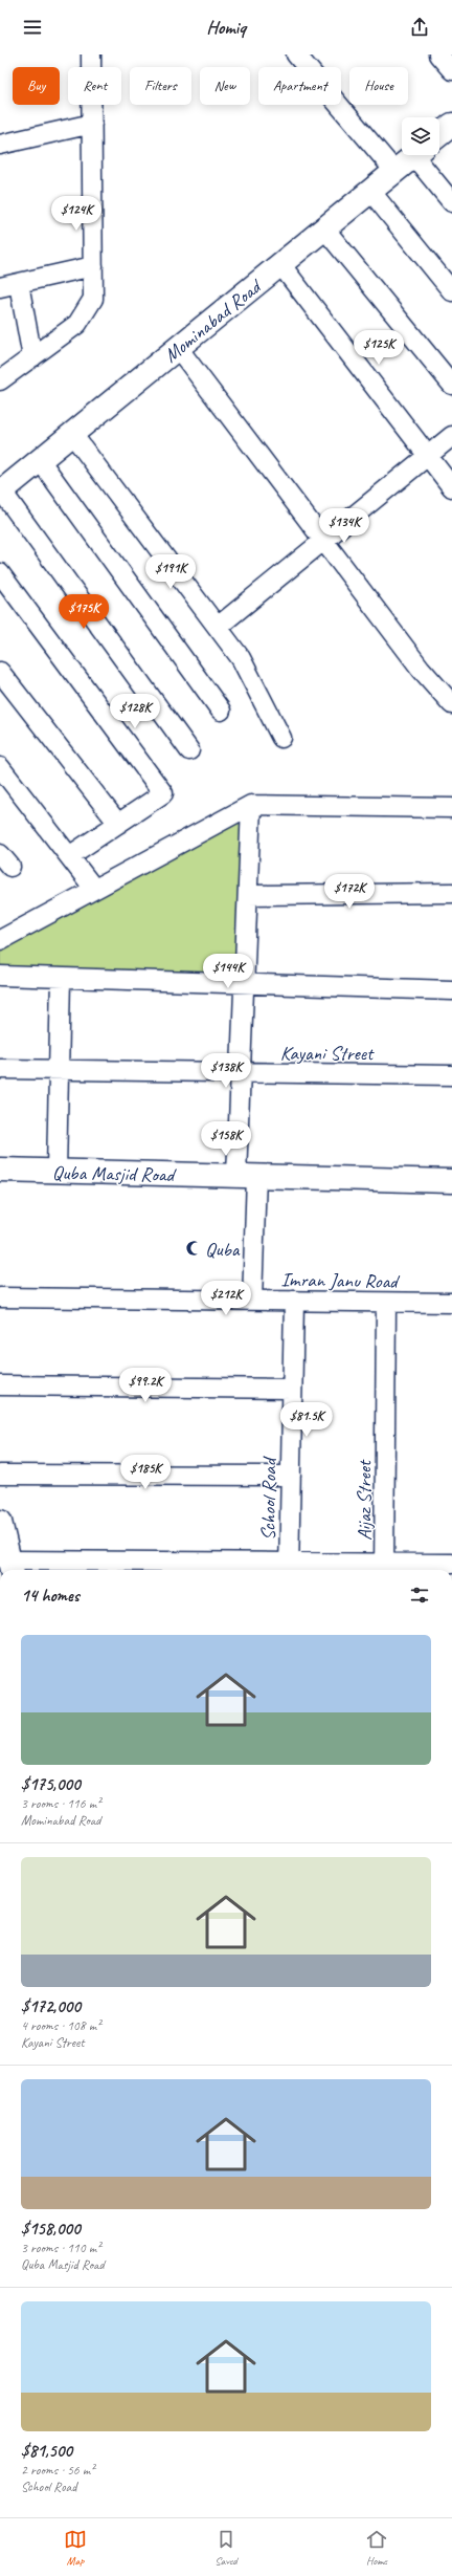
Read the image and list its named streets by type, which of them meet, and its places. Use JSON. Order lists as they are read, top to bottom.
{
  "streets": {
    "main road": ["Mominabad Road", "Quba Masjid Road"],
    "street": [
      "Kayani Street",
      "Imran Janu Road",
      "School Road",
      "Aijaz Street"
    ]
  },
  "crossings": [
    ["Imran Janu Road", "School Road"],
    ["Imran Janu Road", "Aijaz Street"]
  ],
  "places": {
    "mosque": ["Quba"]
  },
  "page": {
    "header": "Homiq",
    "chip": [
      "Buy",
      "Rent",
      "Filters",
      "New",
      "Apartment",
      "House"
    ],
    "price": [
      "$124K",
      "$125K",
      "$134K",
      "$191K",
      "$175K",
      "$128K",
      "$172K",
      "$144K",
      "$138K",
      "$158K",
      "$212K",
      "$99.2K",
      "$81.5K",
      "$185K"
    ],
    "heading": "14 homes",
    "list": [
      {
        "name": "$175,000",
        "note": "3 rooms · 116 m² · Mominabad Road"
      },
      {
        "name": "$172,000",
        "note": "4 rooms · 108 m² · Kayani Street"
      },
      {
        "name": "$158,000",
        "note": "3 rooms · 110 m² · Quba Masjid Road"
      },
      {
        "name": "$81,500",
        "note": "2 rooms · 56 m² · School Road"
      }
    ],
    "tabs": ["Map", "Saved", "Home"]
  }
}
